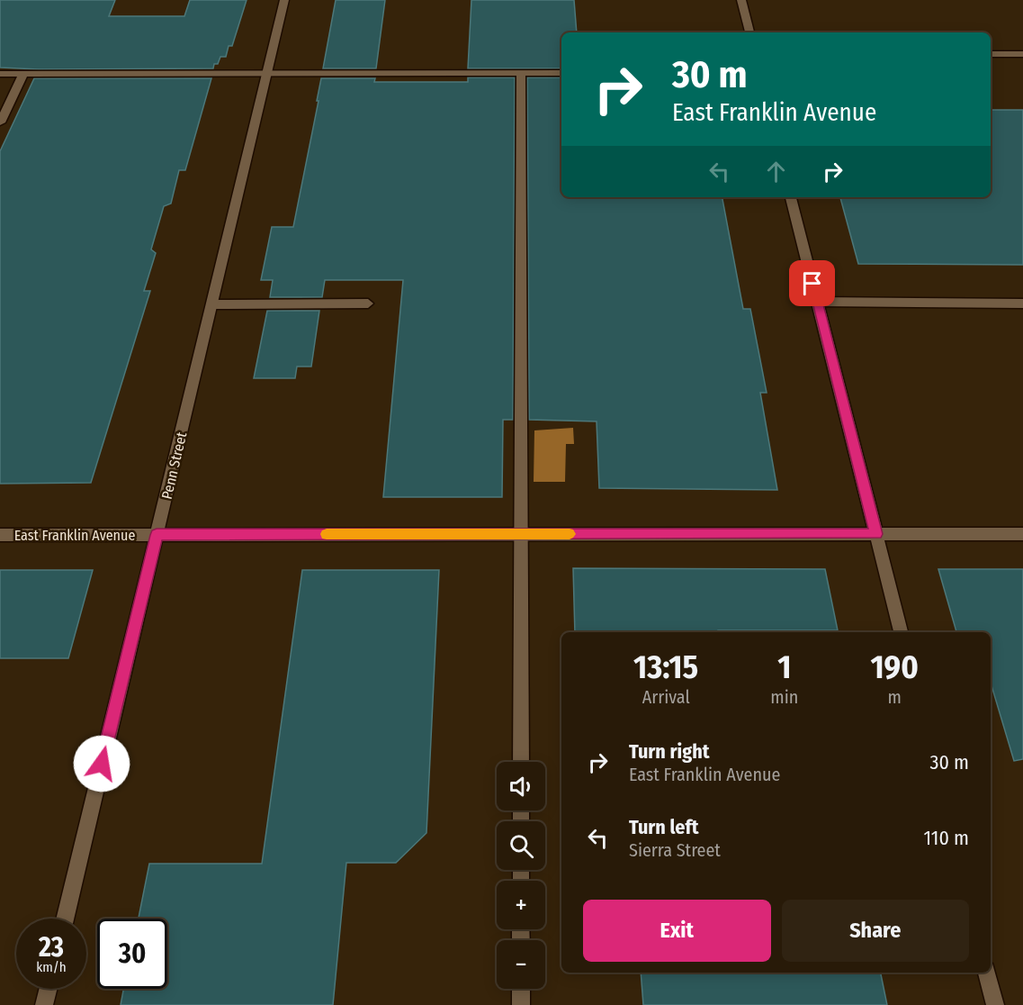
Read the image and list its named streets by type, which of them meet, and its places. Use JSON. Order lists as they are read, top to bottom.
{
  "streets": {
    "street": ["Penn Street", "East Franklin Avenue"]
  },
  "crossings": [
    ["Penn Street", "East Franklin Avenue"]
  ],
  "page": {
    "turn": ["30 m", "East Franklin Avenue"],
    "eta": [
      "13:15",
      "Arrival",
      "1",
      "min",
      "190",
      "m"
    ],
    "list": [
      {
        "name": "Turn right",
        "note": "East Franklin Avenue",
        "value": "30 m"
      },
      {
        "name": "Turn left",
        "note": "Sierra Street",
        "value": "110 m"
      }
    ],
    "map_buttons": ["+", "−"],
    "buttons": ["Exit", "Share"],
    "speed": "23 km/h",
    "limit": "30"
  }
}
